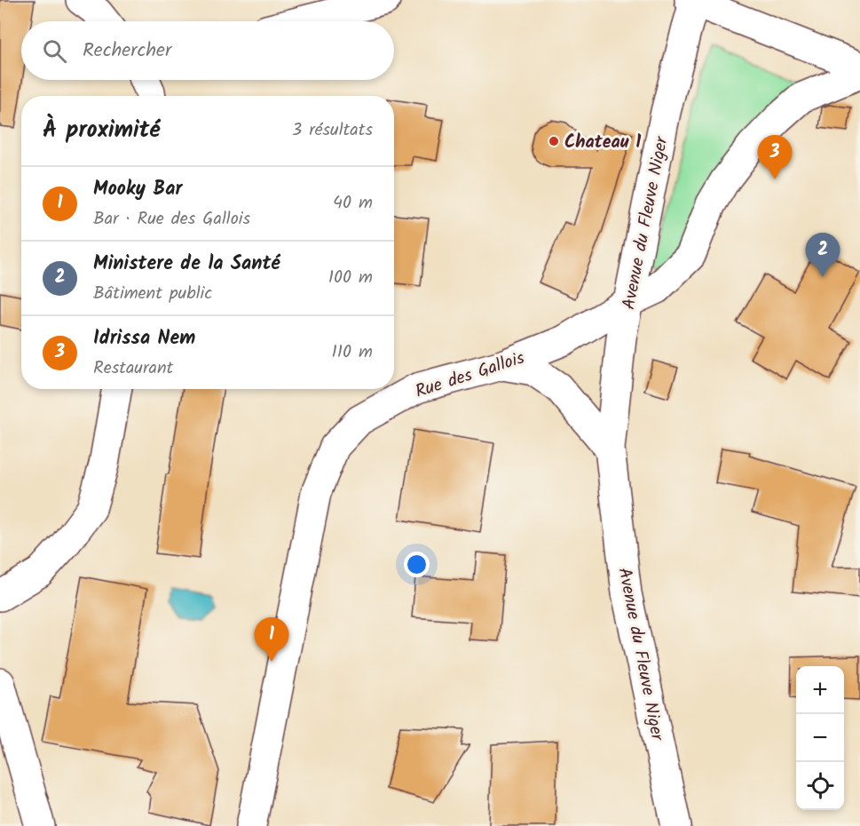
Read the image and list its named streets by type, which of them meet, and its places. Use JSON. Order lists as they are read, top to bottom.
{
  "streets": {
    "street": ["Avenue du Fleuve Niger", "Rue des Gallois"]
  },
  "crossings": [
    ["Avenue du Fleuve Niger", "Rue des Gallois"]
  ],
  "places": ["Chateau 1"],
  "page": {
    "search": "Rechercher",
    "heading": ["À proximité", "3 résultats"],
    "pins": ["3", "2", "1"],
    "list": [
      {
        "mark": "1",
        "name": "Mooky Bar",
        "note": "Bar · Rue des Gallois",
        "value": "40 m"
      },
      {
        "mark": "2",
        "name": "Ministere de la Santé",
        "note": "Bâtiment public",
        "value": "100 m"
      },
      {
        "mark": "3",
        "name": "Idrissa Nem",
        "note": "Restaurant",
        "value": "110 m"
      }
    ],
    "map_buttons": ["+", "−"]
  }
}
